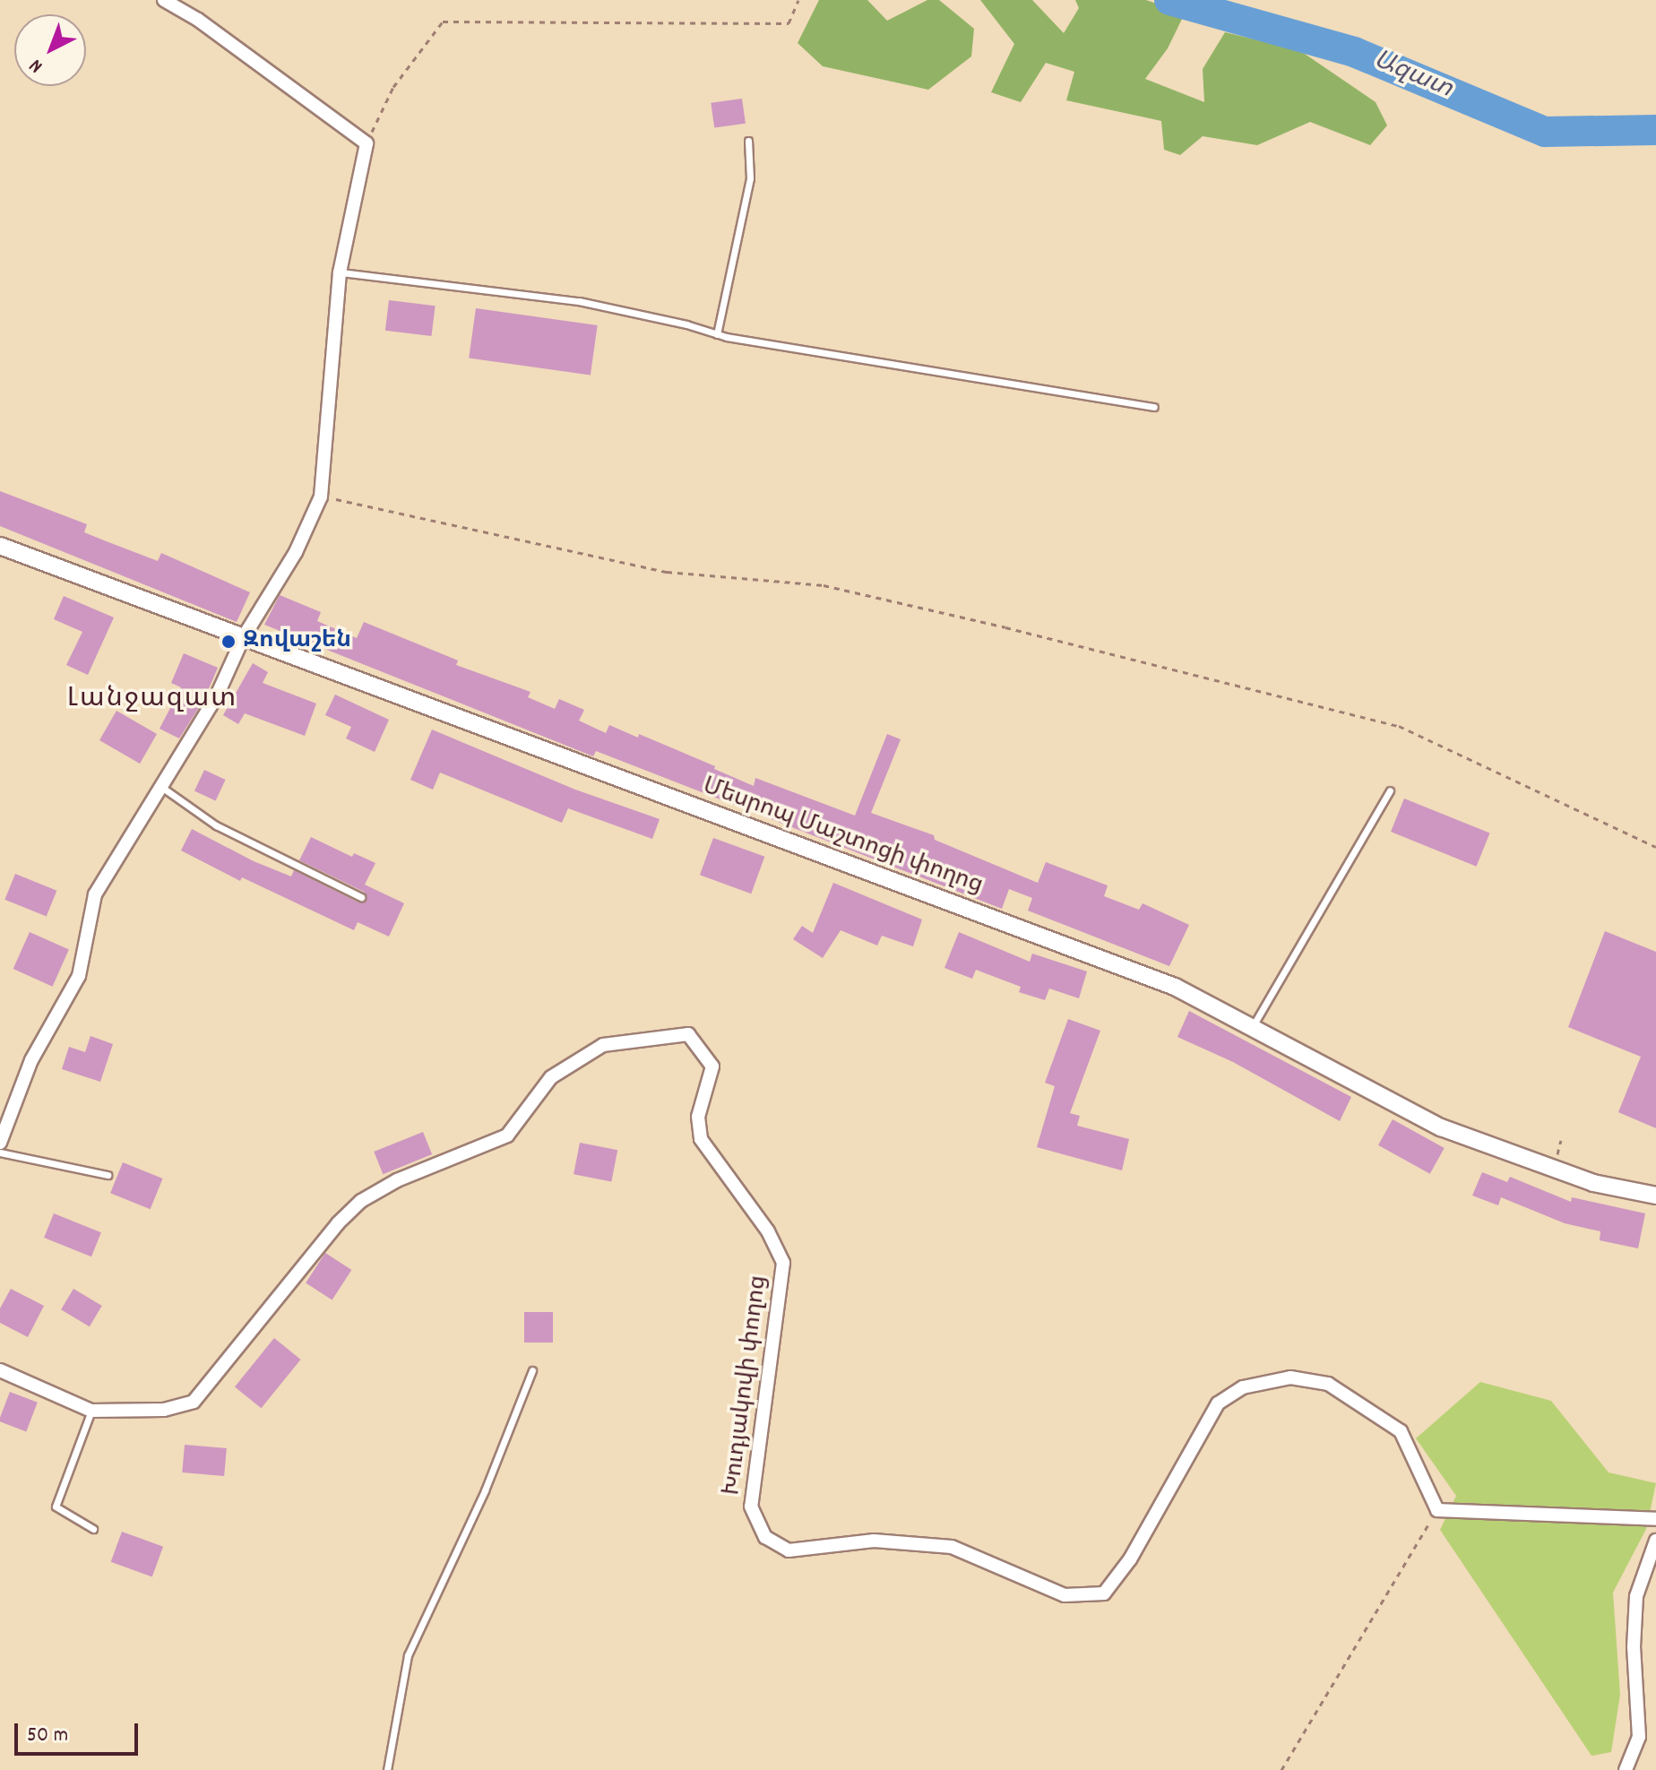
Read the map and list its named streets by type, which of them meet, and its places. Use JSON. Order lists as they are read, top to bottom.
{
  "streets": {
    "street": ["Մեսրոպ Մաշտոցի փողոց", "Խուդյակովի փողոց"]
  },
  "districts": ["Լանջազատ"],
  "water": ["Ազատ"],
  "places": ["Զովաշեն"],
  "scale_bar": "50 m",
  "north": "bottom left"
}
